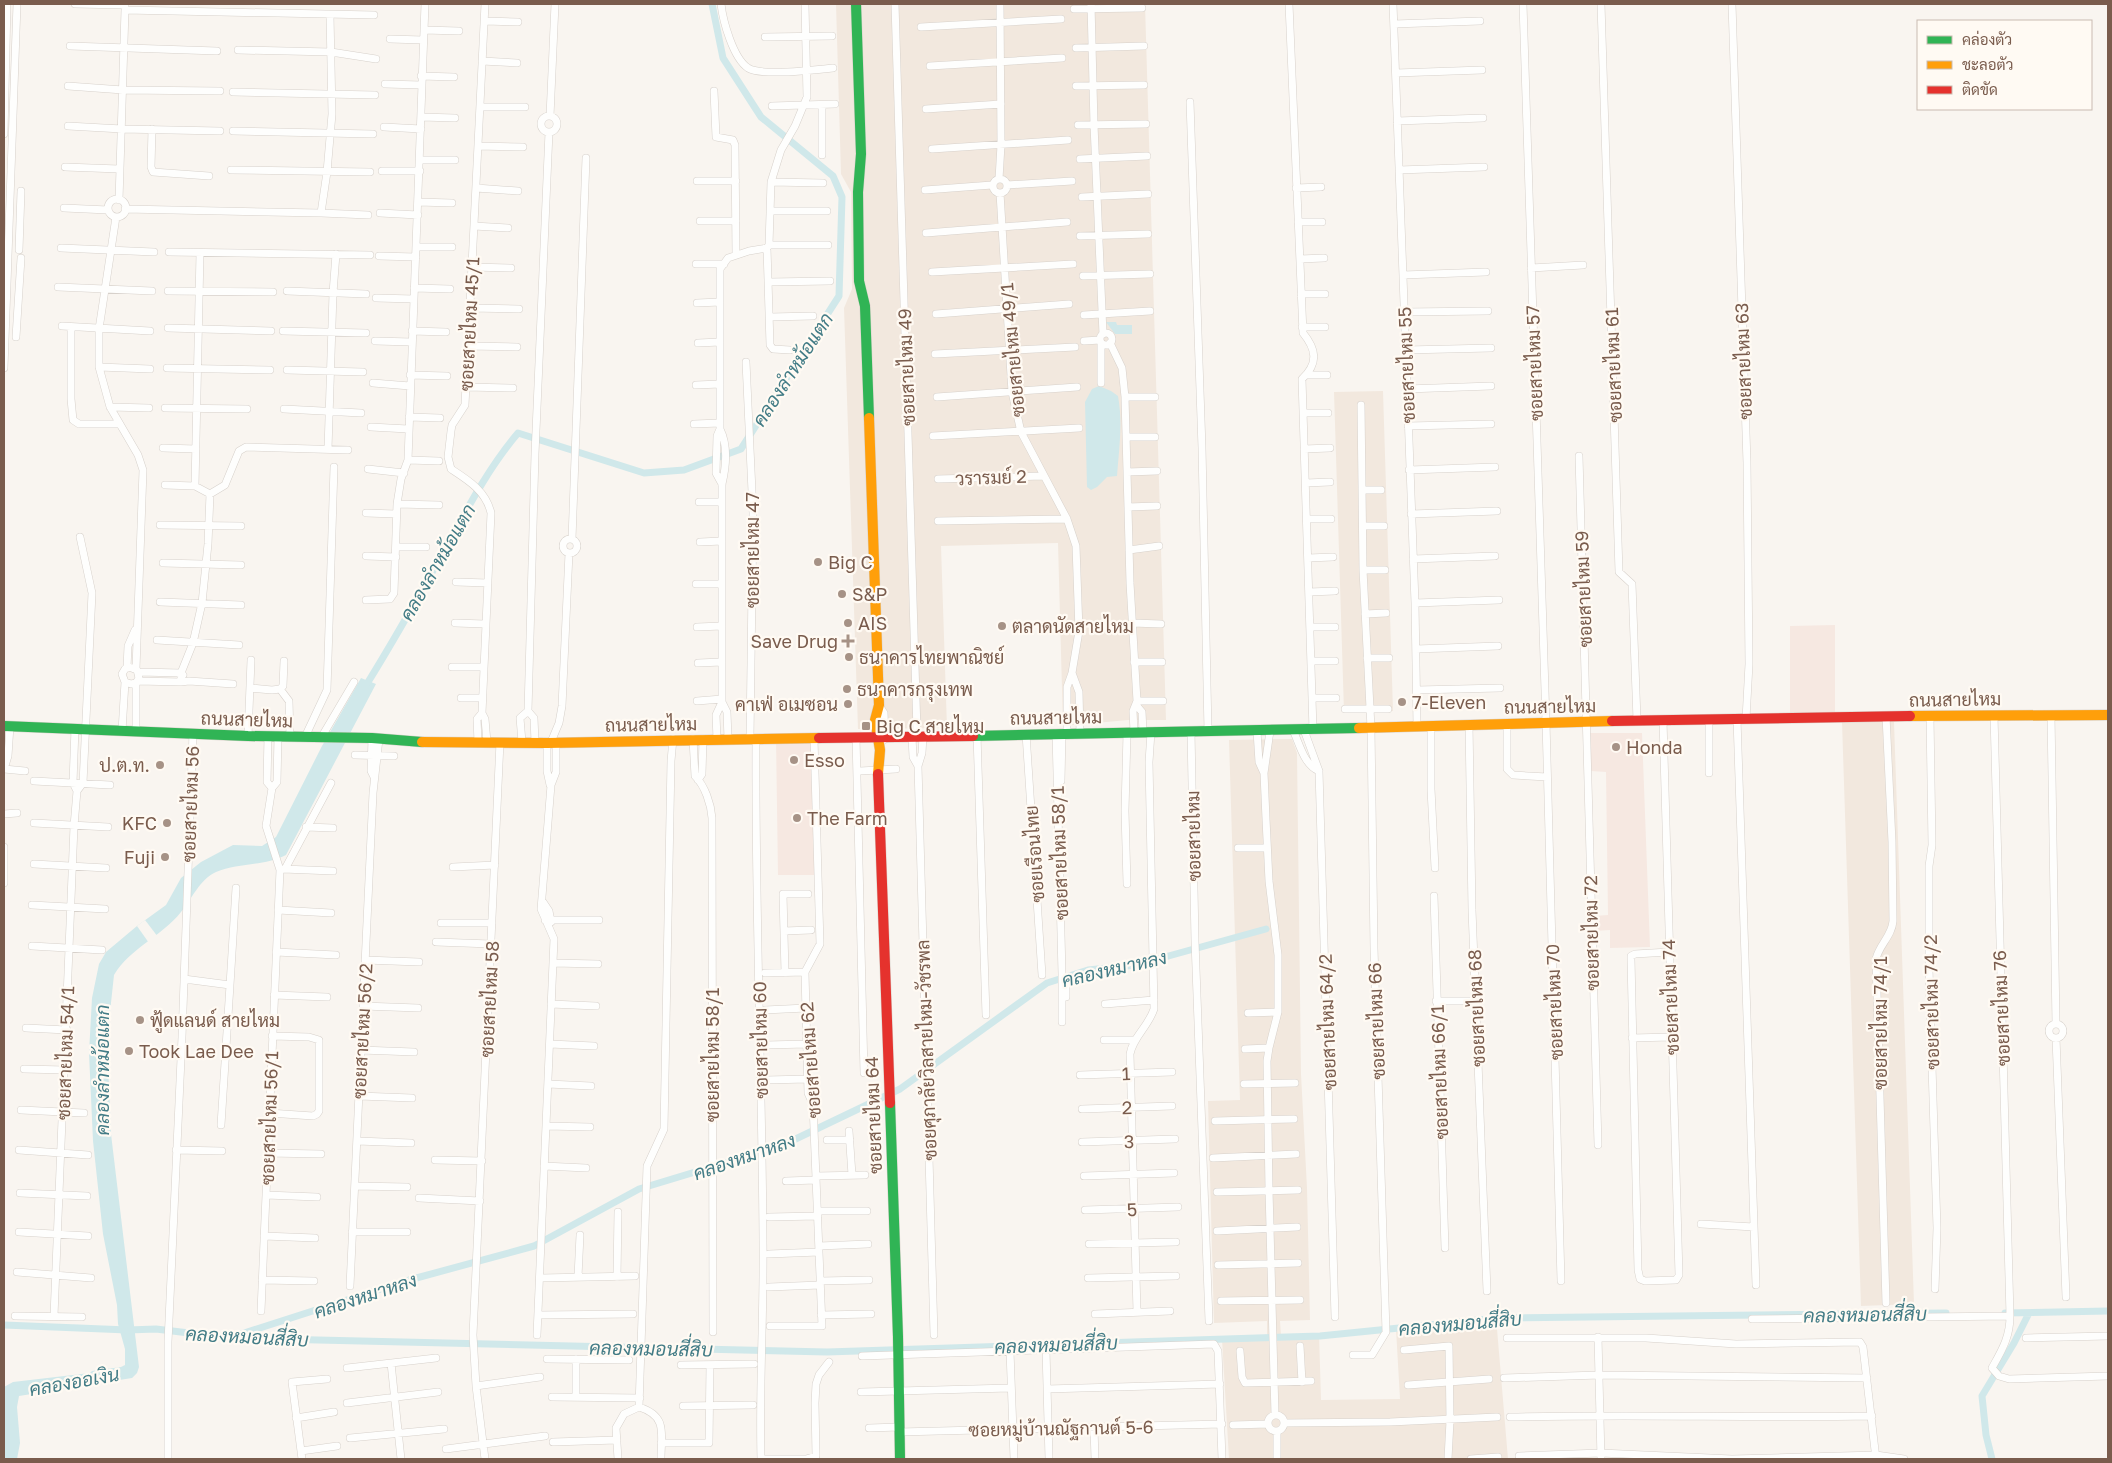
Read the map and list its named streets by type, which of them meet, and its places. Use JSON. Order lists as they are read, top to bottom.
{
  "streets": {
    "main road": ["ถนนสายไหม", "ซอยสายไหม 64"],
    "street": [
      "ซอยสายไหม 45/1",
      "ซอยสายไหม 49/1",
      "ซอยสายไหม 63",
      "ซอยสายไหม 57",
      "ซอยสายไหม 55",
      "ซอยสายไหม 61",
      "ซอยสายไหม 49",
      "วรารมย์ 2",
      "ซอยสายไหม 47",
      "ซอยสายไหม 59",
      "ซอยสายไหม 56",
      "ซอยสายไหม",
      "ซอยสายไหม 58/1",
      "ซอยเรือนไทย",
      "ซอยสายไหม 72",
      "ซอยสายไหม 74",
      "ซอยสายไหม 58",
      "ซอยสายไหม 70",
      "ซอยสายไหม 74/2",
      "ซอยสายไหม 68",
      "ซอยสายไหม 76",
      "ซอยสายไหม 66",
      "ซอยสายไหม 64/2",
      "ซอยสายไหม 74/1",
      "ซอยสายไหม 56/2",
      "ซอยสายไหม 60",
      "ซอยศุภาลัยวิลสายไหม-วัชรพล",
      "ซอยสายไหม 54/1",
      "ซอยสายไหม 62",
      "ซอยสายไหม 66/1",
      "1",
      "2",
      "ซอยสายไหม 56/1",
      "3",
      "5",
      "ซอยหมู่บ้านณัฐกานต์ 5-6"
    ]
  },
  "crossings": [
    ["ซอยสายไหม 45/1", "ถนนสายไหม"],
    ["ซอยสายไหม 49/1", "วรารมย์ 2"],
    ["ซอยสายไหม 49/1", "ถนนสายไหม"],
    ["ซอยสายไหม 49/1", "ซอยสายไหม 58/1"],
    ["ซอยสายไหม 63", "ถนนสายไหม"],
    ["ซอยสายไหม 57", "ถนนสายไหม"],
    ["ซอยสายไหม 57", "ซอยสายไหม 70"],
    ["ซอยสายไหม 55", "ถนนสายไหม"],
    ["ซอยสายไหม 61", "ถนนสายไหม"],
    ["ซอยสายไหม 49", "ถนนสายไหม"],
    ["ซอยสายไหม 47", "ถนนสายไหม"],
    ["ซอยสายไหม 47", "ซอยสายไหม 60"],
    ["ซอยสายไหม 59", "ถนนสายไหม"],
    ["ซอยสายไหม 59", "ซอยสายไหม 72"],
    ["ถนนสายไหม", "ซอยสายไหม 56"],
    ["ถนนสายไหม", "ซอยสายไหม"],
    ["ถนนสายไหม", "ซอยสายไหม 58/1"],
    ["ถนนสายไหม", "ซอยเรือนไทย"],
    ["ถนนสายไหม", "ซอยสายไหม 72"],
    ["ถนนสายไหม", "ซอยสายไหม 74"],
    ["ถนนสายไหม", "ซอยสายไหม 58"],
    ["ถนนสายไหม", "ซอยสายไหม 70"],
    ["ถนนสายไหม", "ซอยสายไหม 74/2"],
    ["ถนนสายไหม", "ซอยสายไหม 68"],
    ["ถนนสายไหม", "ซอยสายไหม 76"],
    ["ถนนสายไหม", "ซอยสายไหม 66"],
    ["ถนนสายไหม", "ซอยสายไหม 64/2"],
    ["ถนนสายไหม", "ซอยสายไหม 74/1"],
    ["ถนนสายไหม", "ซอยสายไหม 56/2"],
    ["ถนนสายไหม", "ซอยสายไหม 60"],
    ["ถนนสายไหม", "ซอยสายไหม 62"],
    ["ถนนสายไหม", "ซอยสายไหม 64"],
    ["ซอยสายไหม 64", "ซอยหมู่บ้านณัฐกานต์ 5-6"]
  ],
  "water": [
    "คลองลำหม้อแตก",
    "คลองหมาหลง",
    "คลองหมอนสี่สิบ",
    "คลองออเงิน"
  ],
  "places": {
    "other": [
      "Big C",
      "S&P",
      "AIS",
      "ตลาดนัดสายไหม",
      "ธนาคารไทยพาณิชย์",
      "ธนาคารกรุงเทพ",
      "7-Eleven",
      "คาเฟ่ อเมซอน",
      "Honda",
      "Esso",
      "ป.ต.ท.",
      "The Farm",
      "KFC",
      "Fuji",
      "ฟู้ดแลนด์ สายไหม",
      "Took Lae Dee"
    ],
    "health": ["Save Drug"],
    "transit": ["Big C สายไหม"]
  },
  "legend": ["คล่องตัว", "ชะลอตัว", "ติดขัด"]
}
